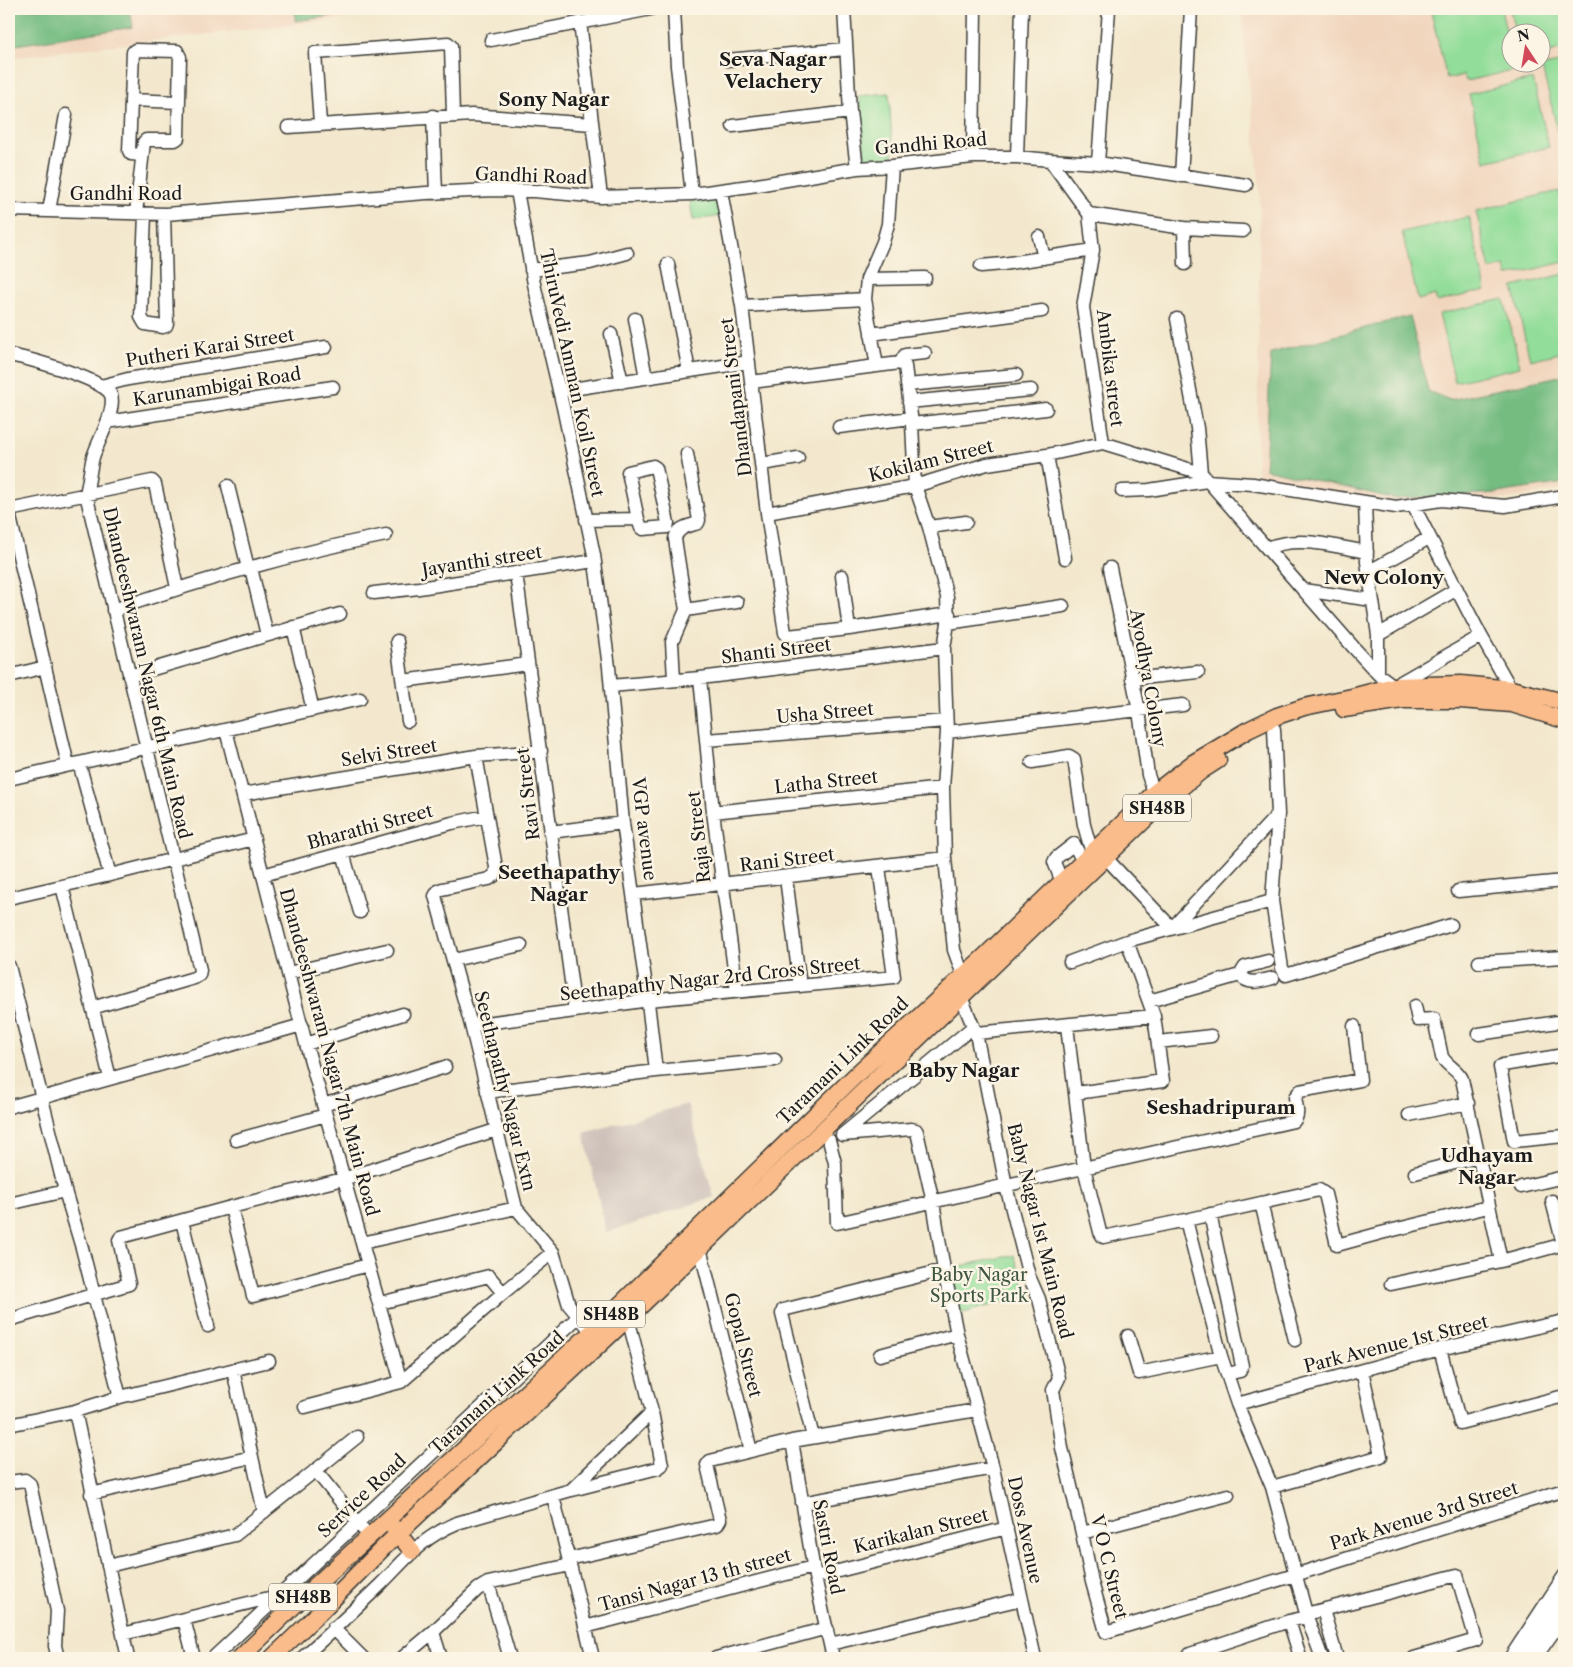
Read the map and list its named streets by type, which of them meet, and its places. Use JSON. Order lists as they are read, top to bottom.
{
  "streets": {
    "main road": ["SH48B", "Taramani Link Road"],
    "street": [
      "Gandhi Road",
      "Putheri Karai Street",
      "Ambika street",
      "ThiruVedi Amman Koil Street",
      "Karunambigai Road",
      "Dhandapani Street",
      "Kokilam Street",
      "Jayanthi street",
      "Shanti Street",
      "Dhandeeshwaram Nagar 6th Main Road",
      "Ayodhya Colony",
      "Usha Street",
      "Selvi Street",
      "Latha Street",
      "Ravi Street",
      "Bharathi Street",
      "VGP avenue",
      "Raja Street",
      "Rani Street",
      "Seethapathy Nagar 2rd Cross Street",
      "Dhandeeshwaram Nagar 7th Main Road",
      "Seethapathy Nagar Extn",
      "Baby Nagar 1st Main Road",
      "Park Avenue 1st Street",
      "Gopal Street",
      "Service Road",
      "Park Avenue 3rd Street",
      "Doss Avenue",
      "Karikalan Street",
      "Sastri Road",
      "V O C Street",
      "Tansi Nagar 13 th street"
    ]
  },
  "crossings": [
    ["Gandhi Road", "Ambika street"],
    ["Gandhi Road", "ThiruVedi Amman Koil Street"],
    ["Gandhi Road", "Dhandapani Street"],
    ["Ambika street", "Kokilam Street"],
    ["ThiruVedi Amman Koil Street", "Jayanthi street"],
    ["ThiruVedi Amman Koil Street", "VGP avenue"],
    ["Dhandapani Street", "Kokilam Street"],
    ["Jayanthi street", "Ravi Street"],
    ["Jayanthi street", "VGP avenue"],
    ["Shanti Street", "VGP avenue"],
    ["Shanti Street", "Raja Street"],
    ["Ayodhya Colony", "Usha Street"],
    ["Ayodhya Colony", "Taramani Link Road"],
    ["Usha Street", "Raja Street"],
    ["Selvi Street", "Ravi Street"],
    ["Selvi Street", "Dhandeeshwaram Nagar 7th Main Road"],
    ["Latha Street", "Raja Street"],
    ["Ravi Street", "Seethapathy Nagar 2rd Cross Street"],
    ["Bharathi Street", "Dhandeeshwaram Nagar 7th Main Road"],
    ["Bharathi Street", "Seethapathy Nagar Extn"],
    ["VGP avenue", "Rani Street"],
    ["VGP avenue", "Seethapathy Nagar 2rd Cross Street"],
    ["Raja Street", "Rani Street"],
    ["Raja Street", "Seethapathy Nagar 2rd Cross Street"],
    ["Rani Street", "Seethapathy Nagar 2rd Cross Street"],
    ["Seethapathy Nagar 2rd Cross Street", "Seethapathy Nagar Extn"],
    ["Taramani Link Road", "Seethapathy Nagar Extn"],
    ["Taramani Link Road", "Baby Nagar 1st Main Road"],
    ["Taramani Link Road", "Gopal Street"],
    ["Seethapathy Nagar Extn", "Service Road"],
    ["Baby Nagar 1st Main Road", "V O C Street"],
    ["Park Avenue 3rd Street", "V O C Street"],
    ["Doss Avenue", "Karikalan Street"],
    ["Karikalan Street", "Sastri Road"],
    ["Karikalan Street", "Tansi Nagar 13 th street"],
    ["Sastri Road", "Tansi Nagar 13 th street"]
  ],
  "districts": [
    "Seva Nagar Velachery",
    "Sony Nagar",
    "New Colony",
    "Seethapathy Nagar",
    "Baby Nagar",
    "Seshadripuram",
    "Udhayam Nagar"
  ],
  "parks": ["Baby Nagar Sports Park"],
  "north": "top"
}
